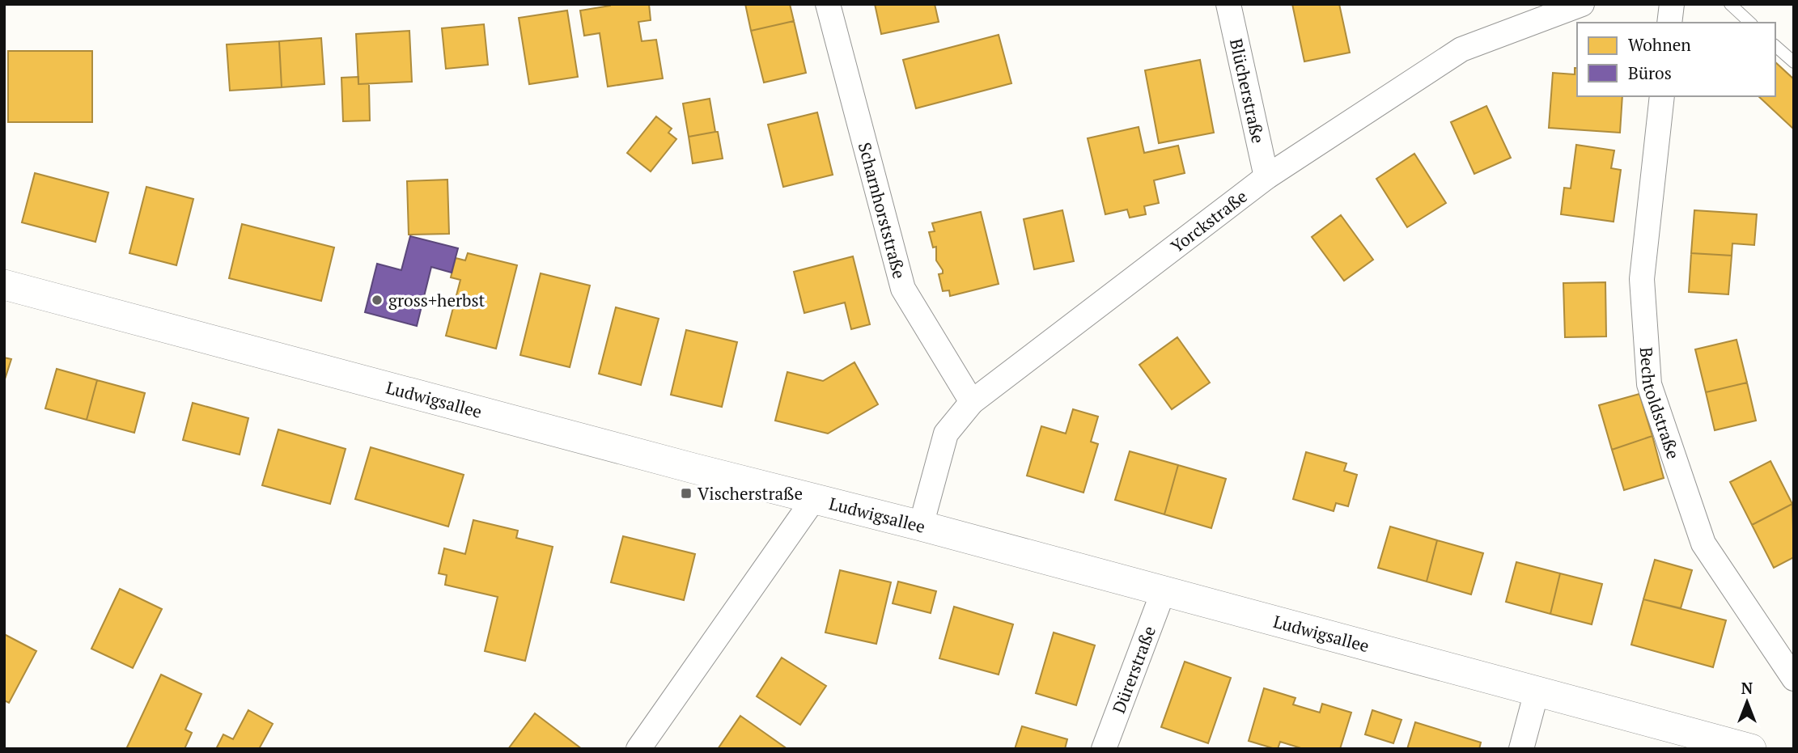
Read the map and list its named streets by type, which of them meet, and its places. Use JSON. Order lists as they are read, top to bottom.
{
  "streets": {
    "street": [
      "Blücherstraße",
      "Scharnhorststraße",
      "Yorckstraße",
      "Ludwigsallee",
      "Bechtoldstraße",
      "Dürerstraße"
    ]
  },
  "crossings": [
    ["Blücherstraße", "Yorckstraße"],
    ["Scharnhorststraße", "Yorckstraße"],
    ["Yorckstraße", "Ludwigsallee"],
    ["Ludwigsallee", "Dürerstraße"]
  ],
  "places": {
    "other": ["gross+herbst"],
    "transit": ["Vischerstraße"]
  },
  "legend": ["Wohnen", "Büros"],
  "north": "top"
}
